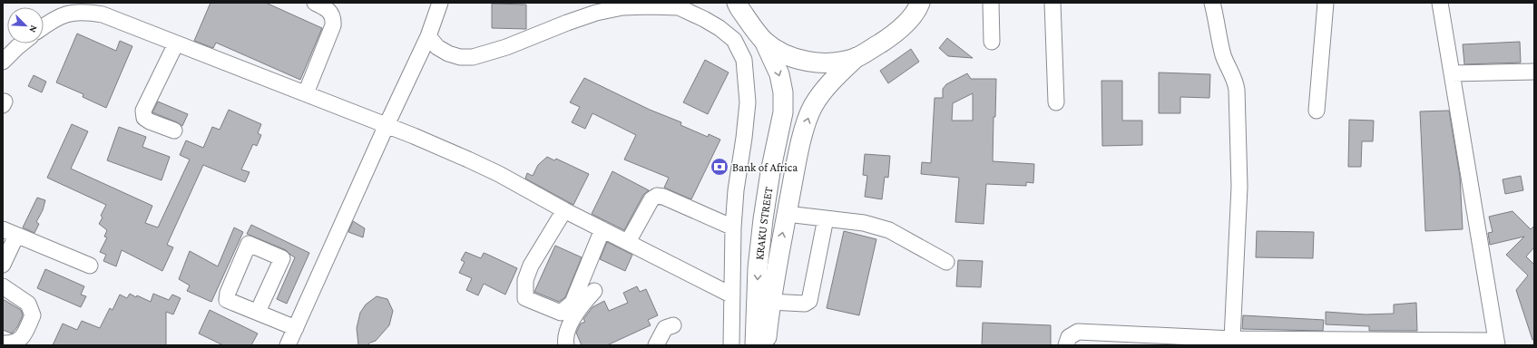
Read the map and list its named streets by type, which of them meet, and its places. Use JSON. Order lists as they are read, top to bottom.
{
  "streets": {
    "main road": ["KRAKU STREET"]
  },
  "places": {
    "bank": ["Bank of Africa"]
  },
  "north": "bottom right"
}
